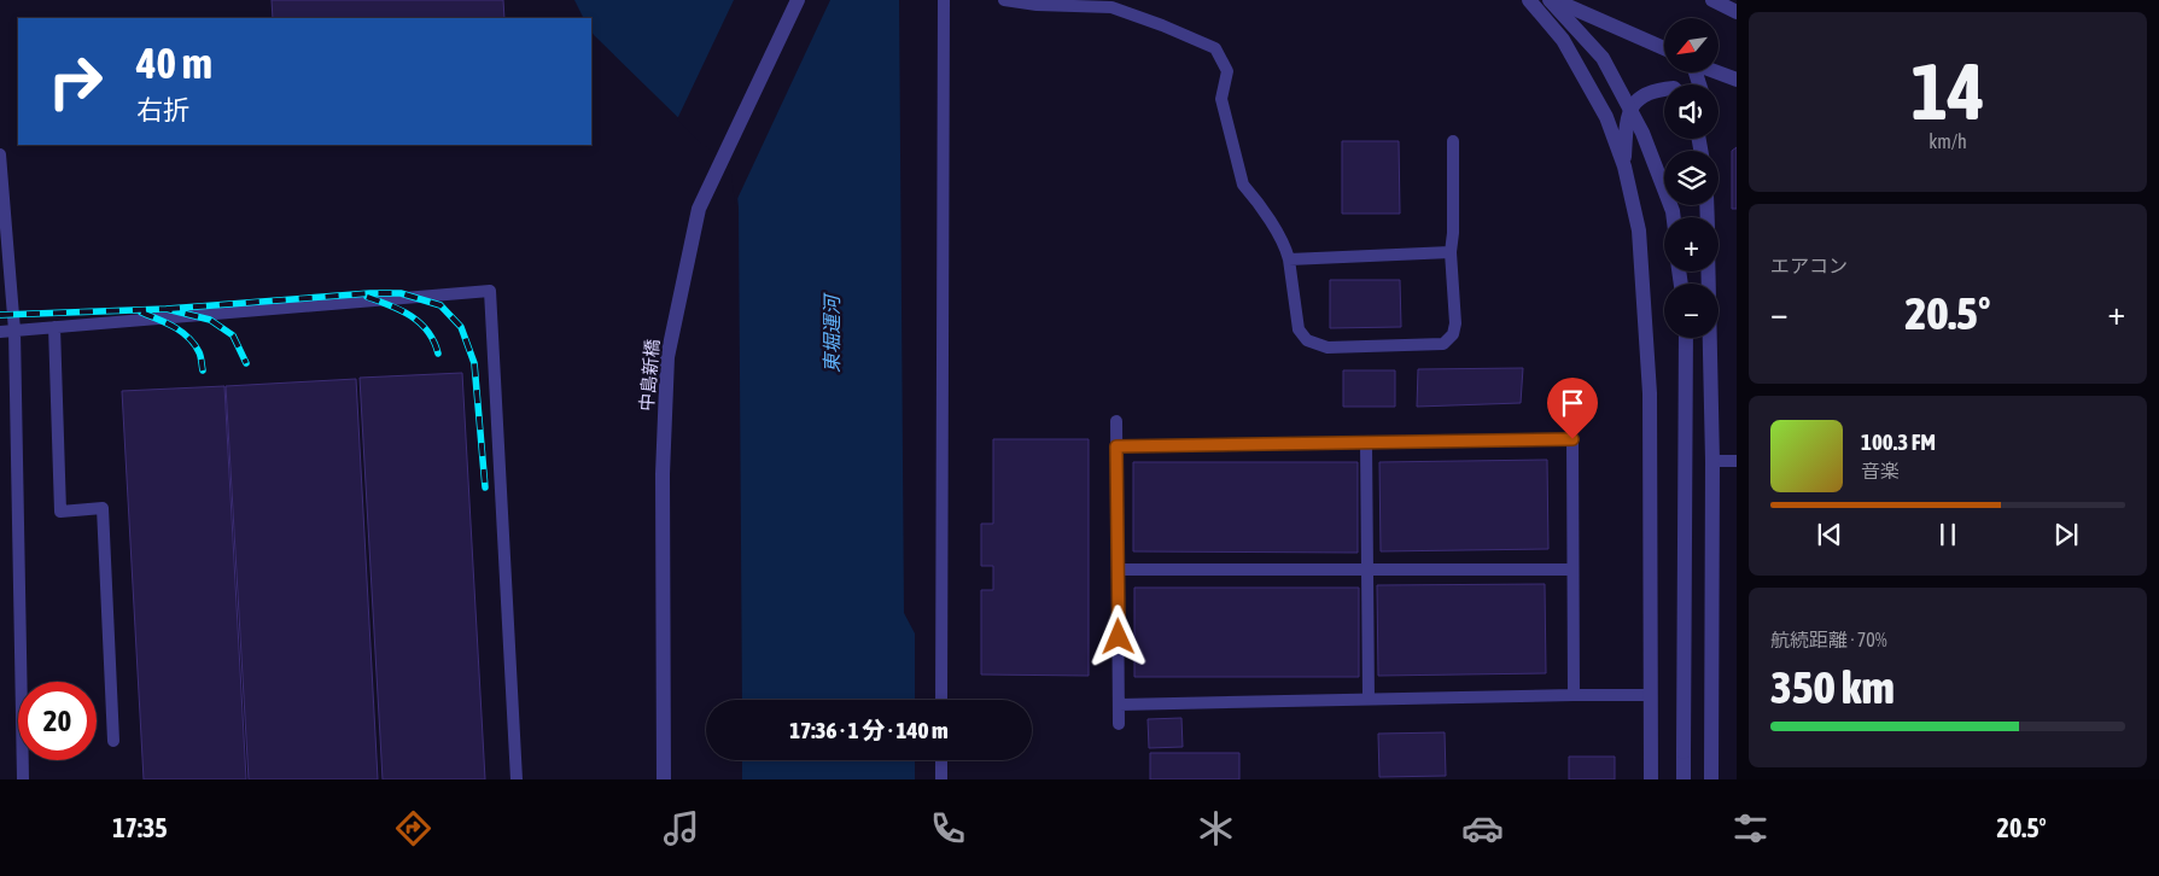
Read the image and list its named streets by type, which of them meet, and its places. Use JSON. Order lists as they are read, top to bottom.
{
  "streets": {
    "street": ["中島新橋"]
  },
  "water": ["東堀運河"],
  "north": "bottom left",
  "page": {
    "tile": [
      ["14", "km/h"],
      "エアコン",
      ["航続距離 · 70%", "350 km"]
    ],
    "map_buttons": ["+", "−"],
    "turn": ["40 m", "右折"],
    "heat": ["−", "20.5°", "+"],
    "song": ["100.3 FM", "音楽"],
    "limit": "20",
    "trip": "17:36 · 1 分 · 140 m",
    "tabs": ["17:35", "20.5°"]
  }
}
